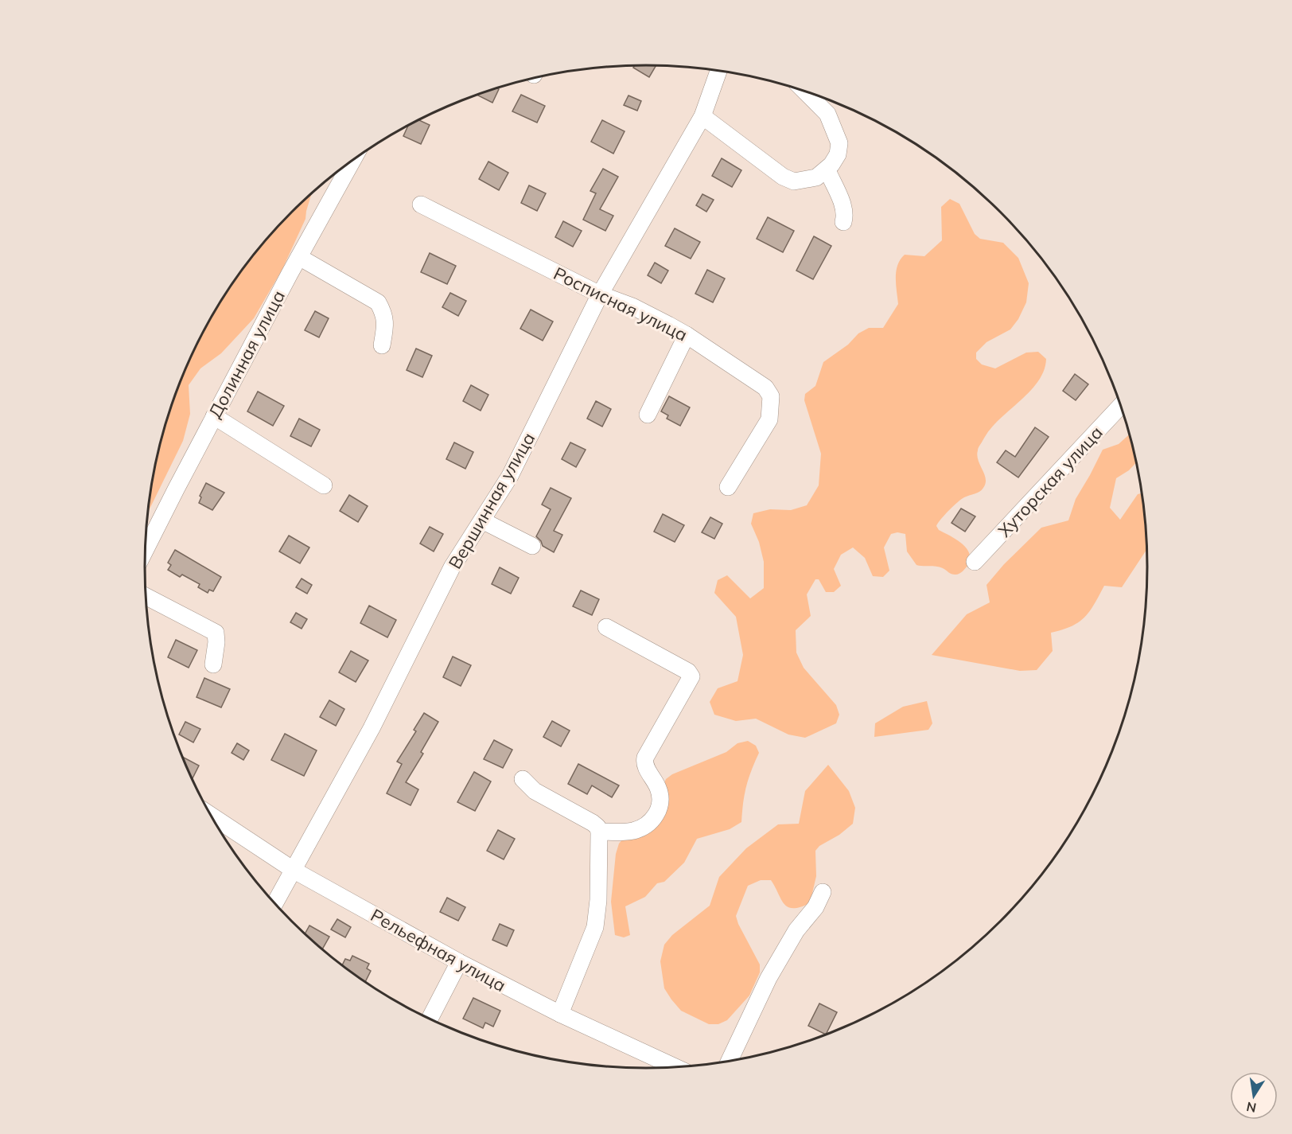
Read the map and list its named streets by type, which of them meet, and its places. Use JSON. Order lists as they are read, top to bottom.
{
  "streets": {
    "street": [
      "Росписная улица",
      "Долинная улица",
      "Хуторская улица",
      "Вершинная улица",
      "Рельефная улица"
    ]
  },
  "crossings": [
    ["Росписная улица", "Вершинная улица"],
    ["Вершинная улица", "Рельефная улица"]
  ],
  "north": "bottom"
}
